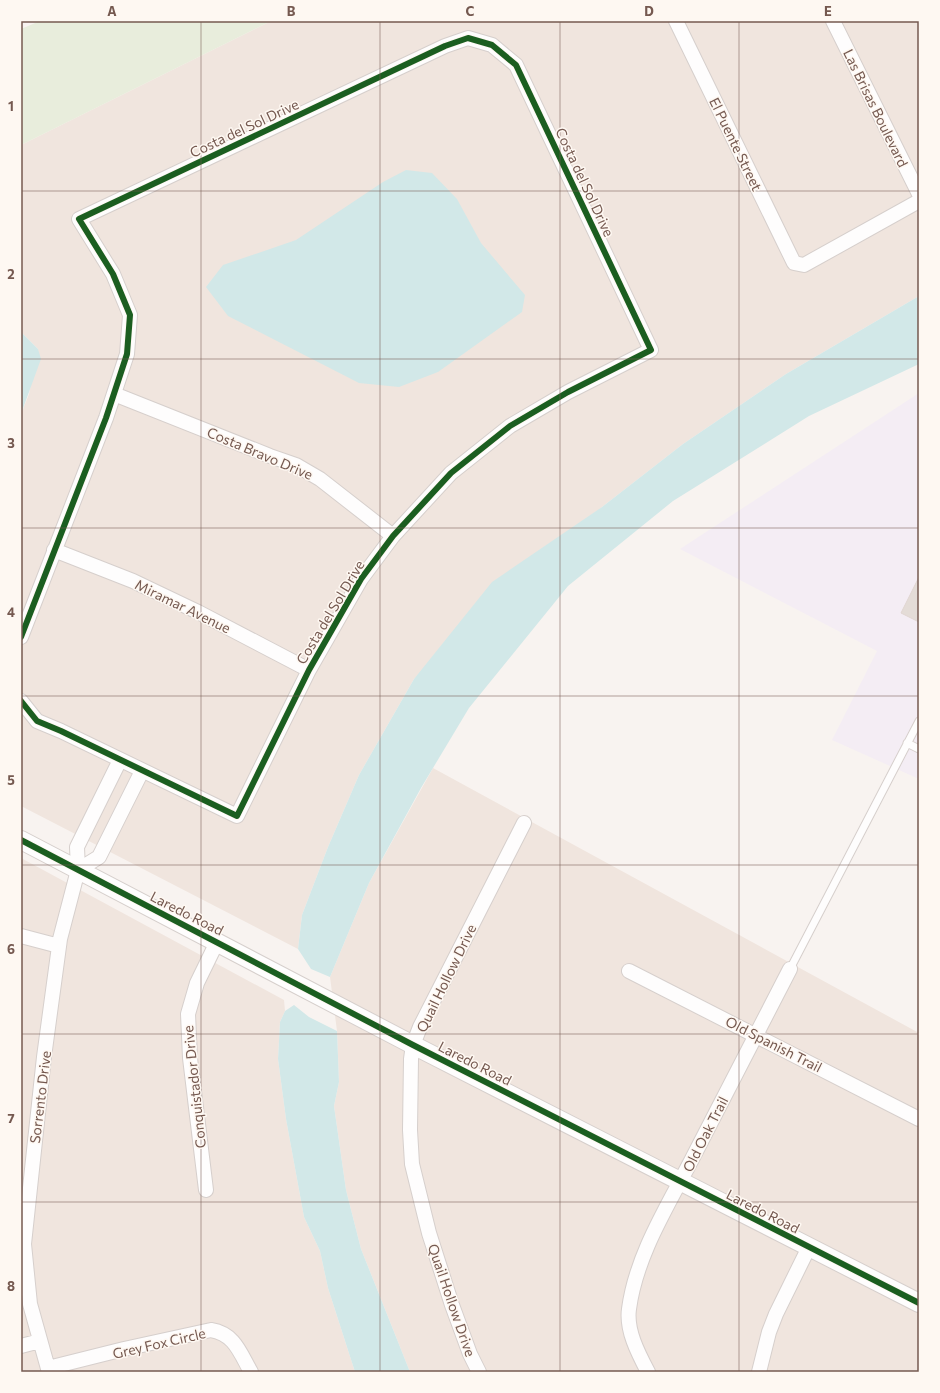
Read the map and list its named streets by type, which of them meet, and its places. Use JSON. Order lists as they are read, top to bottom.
{
  "streets": {
    "street": [
      "Las Brisas Boulevard",
      "Costa del Sol Drive",
      "El Puente Street",
      "Costa Bravo Drive",
      "Miramar Avenue",
      "Laredo Road",
      "Quail Hollow Drive",
      "Old Spanish Trail",
      "Conquistador Drive",
      "Sorrento Drive",
      "Old Oak Trail",
      "Grey Fox Circle"
    ]
  },
  "crossings": [
    ["Costa del Sol Drive", "Costa Bravo Drive"],
    ["Costa del Sol Drive", "Miramar Avenue"],
    ["Costa del Sol Drive", "Sorrento Drive"],
    ["Laredo Road", "Quail Hollow Drive"],
    ["Laredo Road", "Conquistador Drive"],
    ["Laredo Road", "Sorrento Drive"],
    ["Laredo Road", "Old Oak Trail"],
    ["Old Spanish Trail", "Old Oak Trail"],
    ["Sorrento Drive", "Grey Fox Circle"]
  ],
  "grid": {
    "columns": [
      "A",
      "B",
      "C",
      "D",
      "E"
    ],
    "rows": [
      "1",
      "2",
      "3",
      "4",
      "5",
      "6",
      "7",
      "8"
    ]
  }
}
